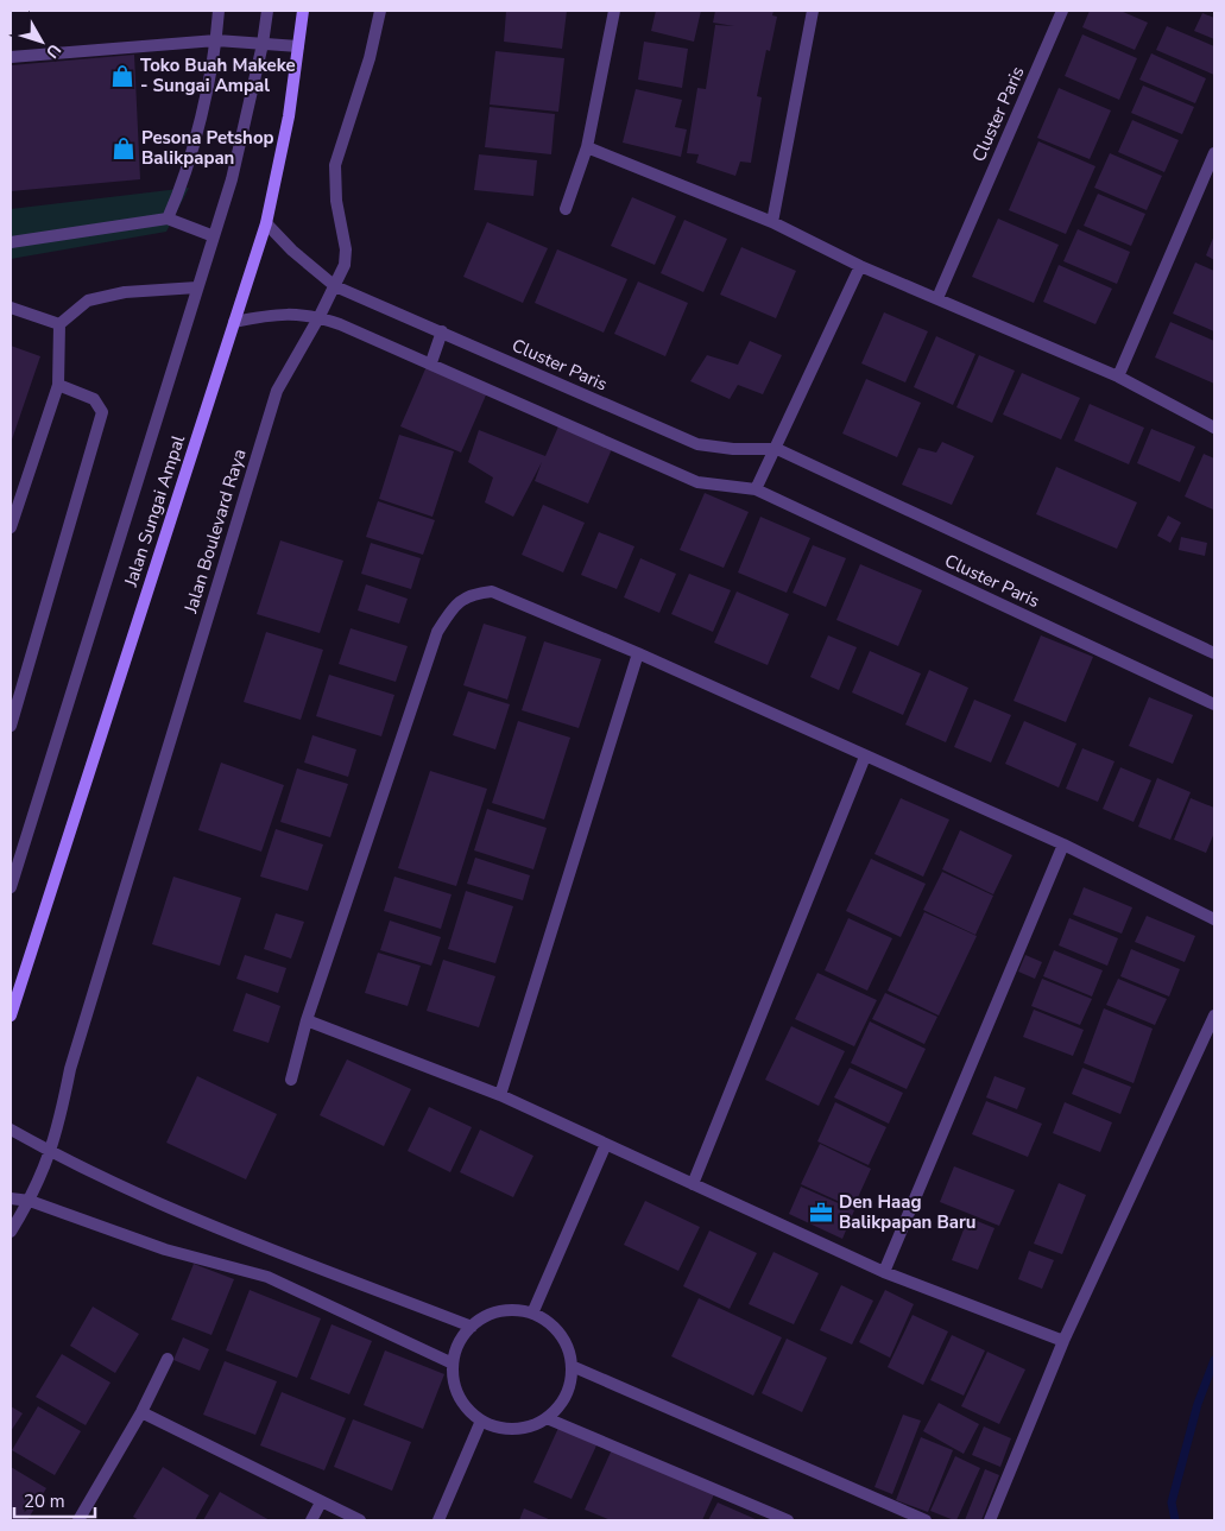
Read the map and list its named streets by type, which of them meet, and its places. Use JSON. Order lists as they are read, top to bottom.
{
  "streets": {
    "main road": ["Jalan Sungai Ampal"],
    "street": ["Cluster Paris", "Jalan Boulevard Raya"]
  },
  "crossings": [
    ["Cluster Paris", "Jalan Sungai Ampal"],
    ["Cluster Paris", "Jalan Boulevard Raya"]
  ],
  "places": {
    "shop": ["Toko Buah Makeke - Sungai Ampal", "Pesona Petshop Balikpapan"],
    "office": ["Den Haag Balikpapan Baru"]
  },
  "scale_bar": "20 m",
  "north": "bottom right"
}
